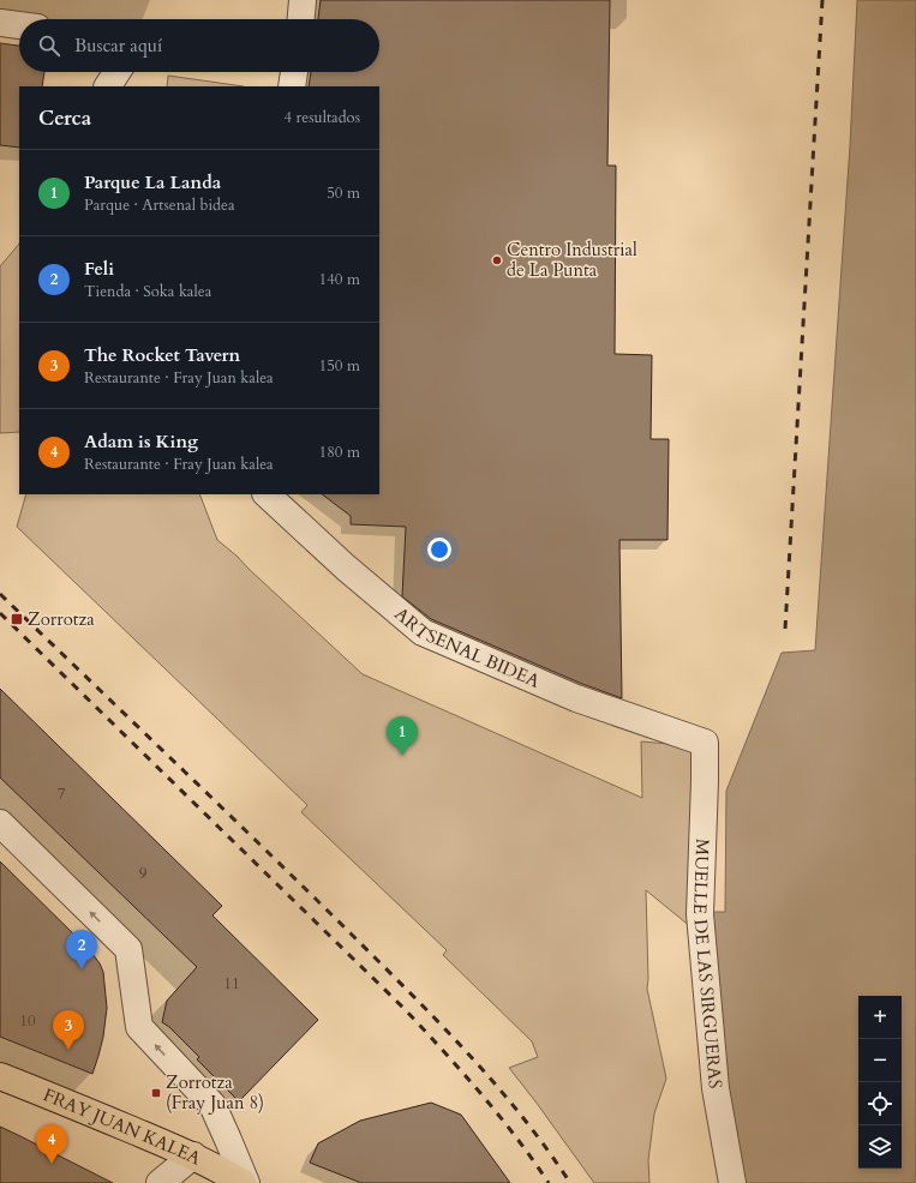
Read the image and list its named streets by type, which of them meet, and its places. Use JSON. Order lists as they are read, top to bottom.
{
  "streets": {
    "main road": ["FRAY JUAN KALEA"],
    "street": ["ARTSENAL BIDEA", "MUELLE DE LAS SIRGUERAS"]
  },
  "crossings": [
    ["ARTSENAL BIDEA", "MUELLE DE LAS SIRGUERAS"]
  ],
  "places": {
    "other": ["Centro Industrial de La Punta"],
    "transit": ["Zorrotza", "Zorrotza (Fray Juan 8)"]
  },
  "house_numbers": [
    "7",
    "9",
    "11",
    "10"
  ],
  "page": {
    "search": "Buscar aquí",
    "heading": ["Cerca", "4 resultados"],
    "list": [
      {
        "mark": "1",
        "name": "Parque La Landa",
        "note": "Parque · Artsenal bidea",
        "value": "50 m"
      },
      {
        "mark": "2",
        "name": "Feli",
        "note": "Tienda · Soka kalea",
        "value": "140 m"
      },
      {
        "mark": "3",
        "name": "The Rocket Tavern",
        "note": "Restaurante · Fray Juan kalea",
        "value": "150 m"
      },
      {
        "mark": "4",
        "name": "Adam is King",
        "note": "Restaurante · Fray Juan kalea",
        "value": "180 m"
      }
    ],
    "pins": [
      "1",
      "2",
      "3",
      "4"
    ],
    "map_buttons": ["+", "−"]
  }
}
